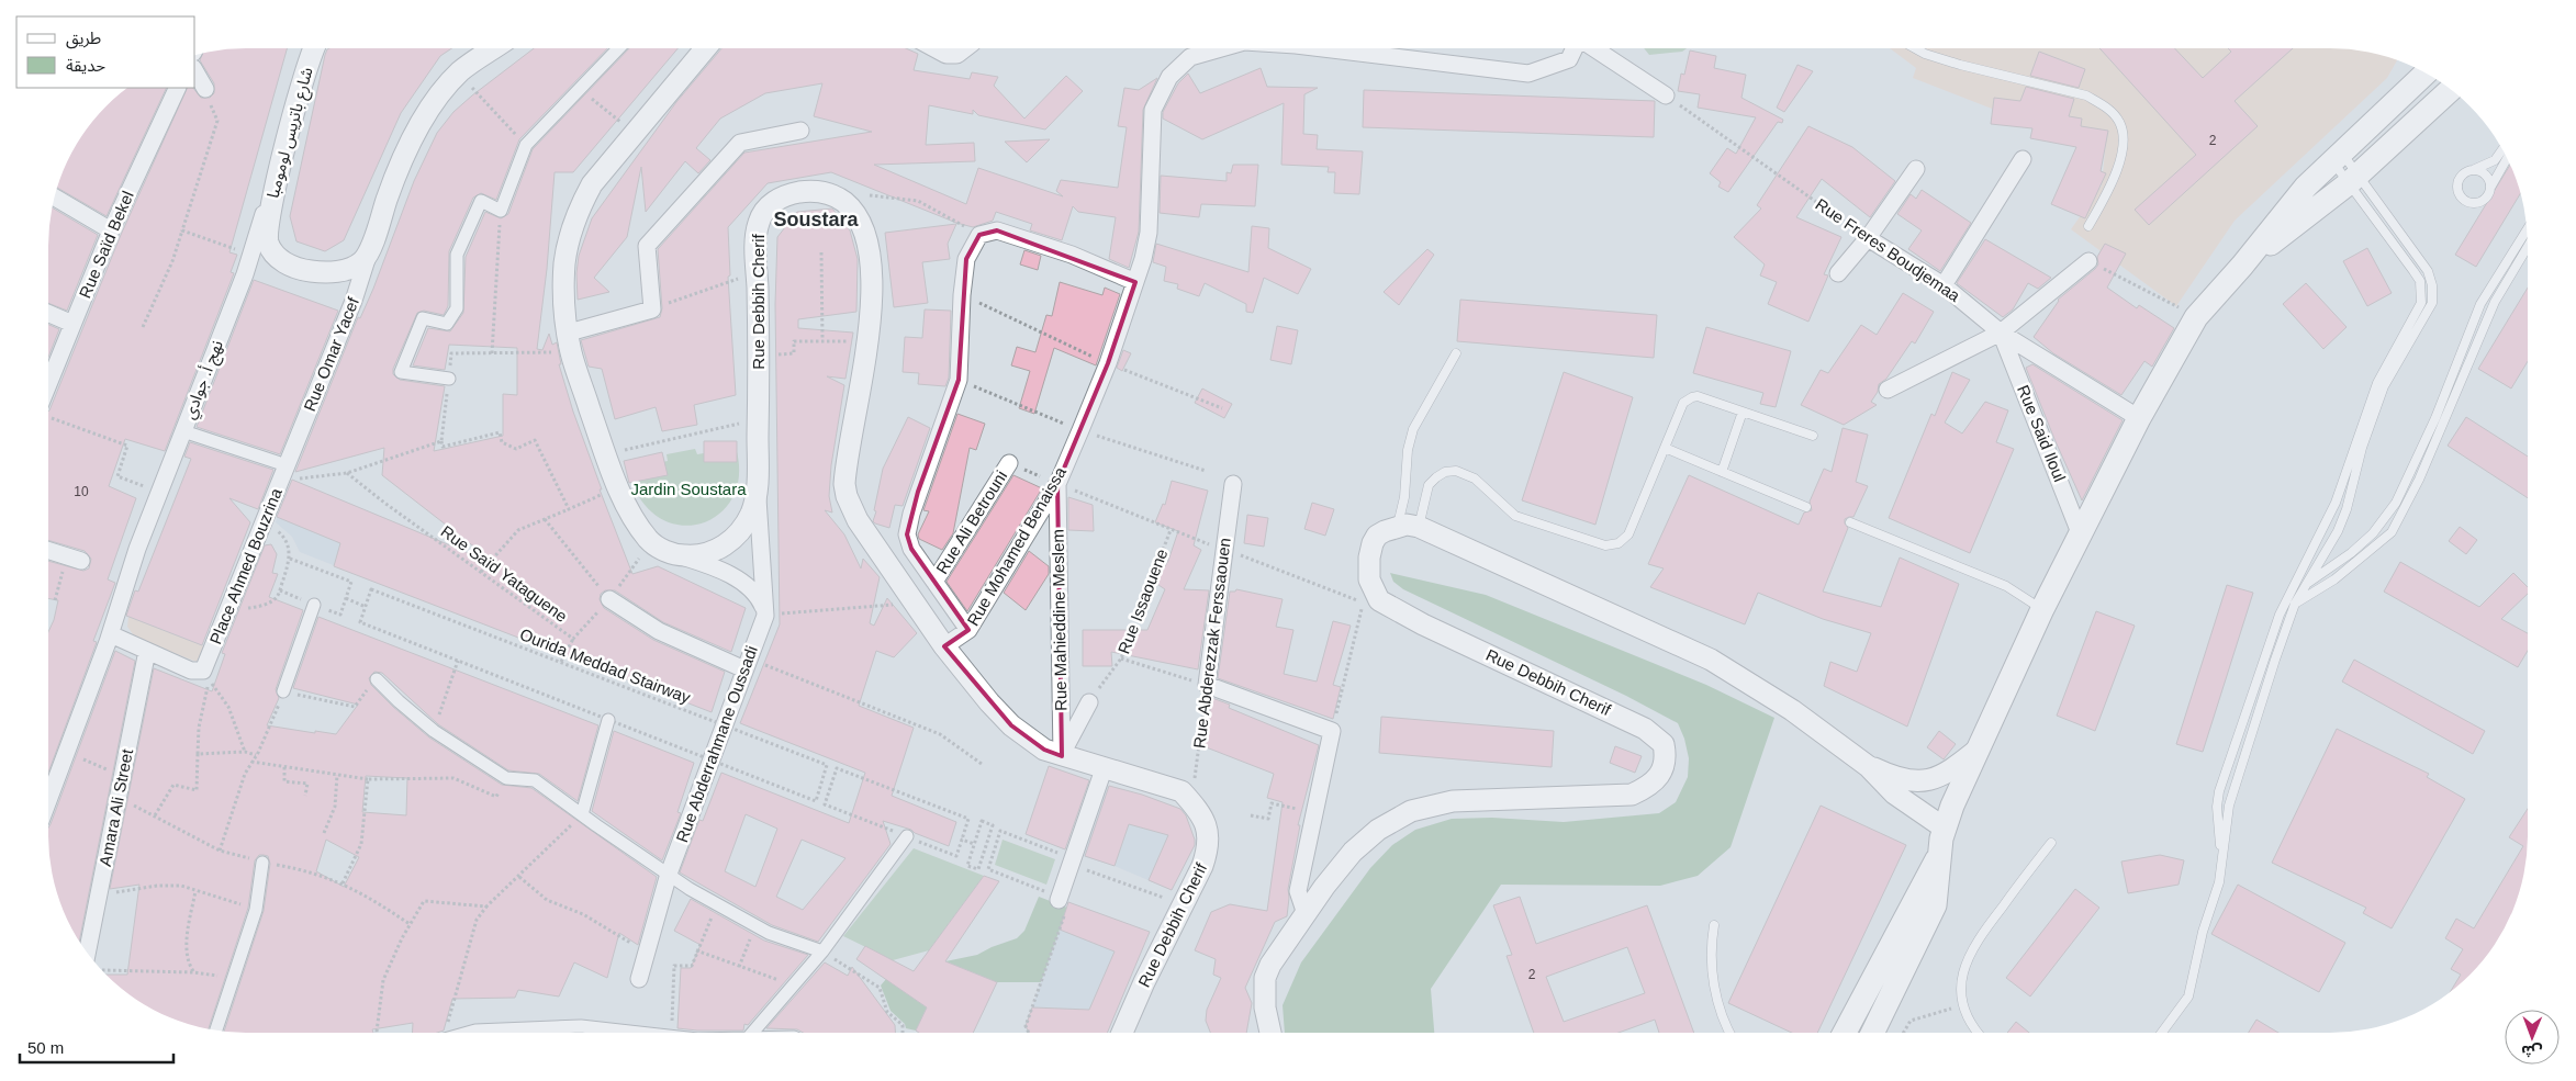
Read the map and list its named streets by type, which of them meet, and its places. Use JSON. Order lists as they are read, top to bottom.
{
  "streets": {
    "street": [
      "شارع باتريس لومومبا",
      "Rue Saïd Bekel",
      "Rue Freres Boudjemaa",
      "Rue Debbih Cherif",
      "Rue Omar Yacef",
      "نهج أ. جوادي",
      "Rue Said Iloul",
      "Rue Ali Betrouni",
      "Rue Mohamed Benaissa",
      "Place Ahmed Bouzrina",
      "Rue Mahieddine Meslem",
      "Rue Abderezzak Ferssaouen",
      "Rue Abderrahmane Oussadi",
      "Amara Ali Street"
    ],
    "path": ["Rue Saïd Yataguene", "Rue Issaouene", "Ourida Meddad Stairway"]
  },
  "crossings": [
    ["شارع باتريس لومومبا", "Rue Omar Yacef"],
    ["شارع باتريس لومومبا", "نهج أ. جوادي"],
    ["Rue Freres Boudjemaa", "Rue Said Iloul"],
    ["Rue Debbih Cherif", "Rue Mohamed Benaissa"],
    ["Rue Debbih Cherif", "Rue Saïd Yataguene"],
    ["Rue Debbih Cherif", "Rue Mahieddine Meslem"],
    ["Rue Debbih Cherif", "Rue Abderezzak Ferssaouen"],
    ["Rue Omar Yacef", "Place Ahmed Bouzrina"],
    ["نهج أ. جوادي", "Place Ahmed Bouzrina"],
    ["Rue Mohamed Benaissa", "Rue Mahieddine Meslem"],
    ["Place Ahmed Bouzrina", "Amara Ali Street"],
    ["Ourida Meddad Stairway", "Rue Abderrahmane Oussadi"]
  ],
  "districts": ["Soustara"],
  "parks": ["Jardin Soustara"],
  "house_numbers": ["2", "10", "2"],
  "legend": ["طريق", "حديقة"],
  "scale_bar": "50 m",
  "north": "bottom"
}
